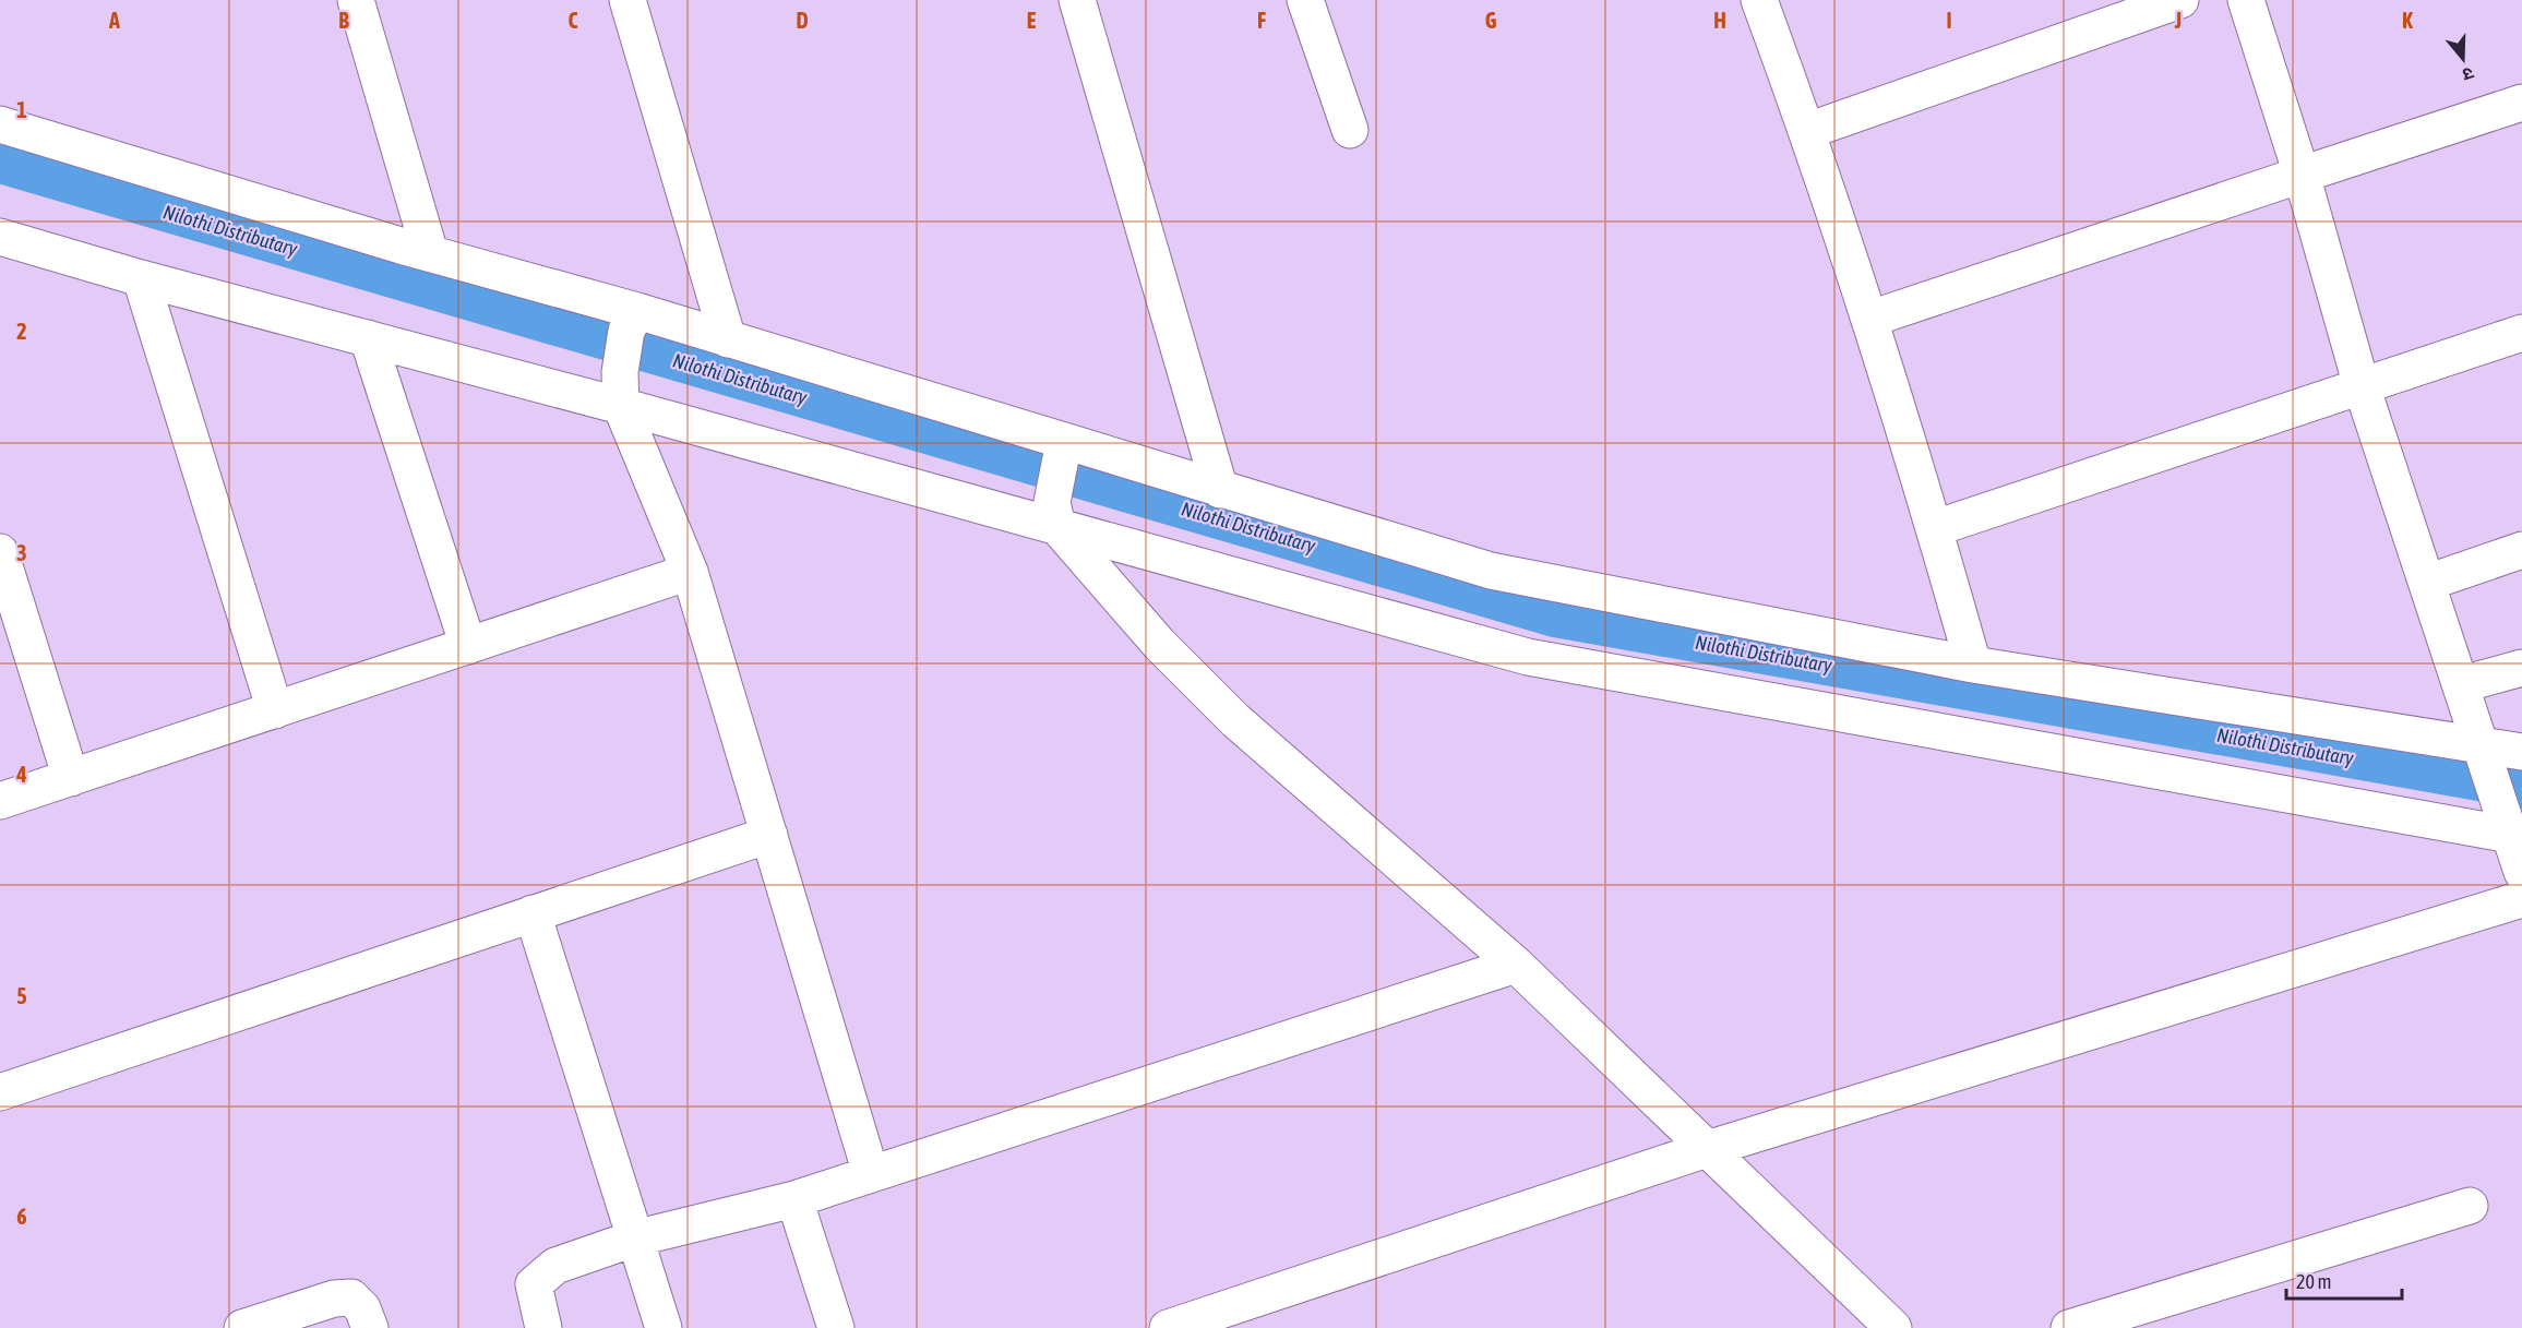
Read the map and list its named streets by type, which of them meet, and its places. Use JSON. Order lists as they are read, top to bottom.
{
  "water": ["Nilothi Distributary"],
  "scale_bar": "20 m",
  "north": "bottom",
  "grid": {
    "columns": [
      "A",
      "B",
      "C",
      "D",
      "E",
      "F",
      "G",
      "H",
      "I",
      "J",
      "K"
    ],
    "rows": [
      "1",
      "2",
      "3",
      "4",
      "5",
      "6"
    ]
  }
}
